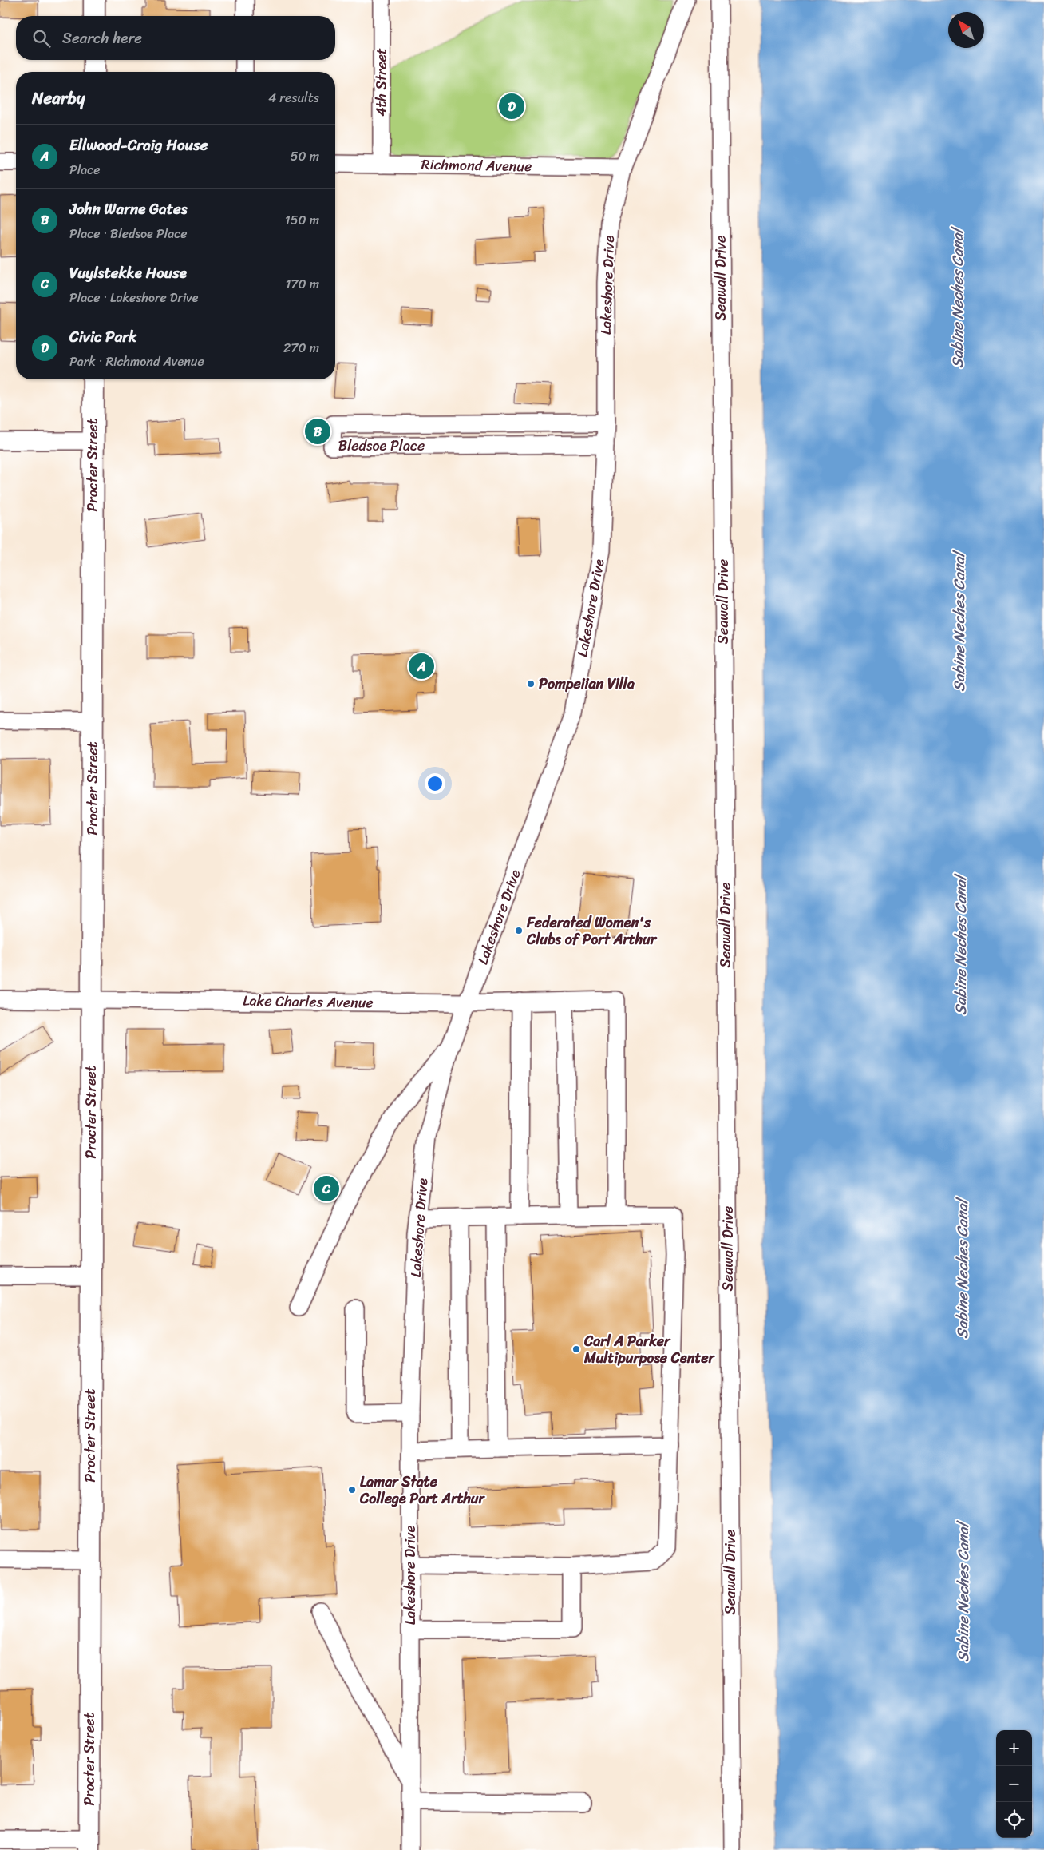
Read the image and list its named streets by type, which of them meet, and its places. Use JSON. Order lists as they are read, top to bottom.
{
  "streets": {
    "main road": ["Procter Street"],
    "street": [
      "4th Street",
      "Richmond Avenue",
      "Seawall Drive",
      "Lakeshore Drive",
      "Bledsoe Place",
      "Lake Charles Avenue"
    ]
  },
  "crossings": [
    ["4th Street", "Richmond Avenue"],
    ["Richmond Avenue", "Lakeshore Drive"],
    ["Lakeshore Drive", "Bledsoe Place"],
    ["Lakeshore Drive", "Lake Charles Avenue"],
    ["Procter Street", "Lake Charles Avenue"]
  ],
  "water": ["Sabine Neches Canal"],
  "places": [
    "Pompeiian Villa",
    "Federated Women's Clubs of Port Arthur",
    "Carl A Parker Multipurpose Center",
    "Lamar State College Port Arthur"
  ],
  "north": "top left",
  "page": {
    "search": "Search here",
    "heading": ["Nearby", "4 results"],
    "pins": [
      "D",
      "B",
      "A",
      "C"
    ],
    "list": [
      {
        "mark": "A",
        "name": "Ellwood-Craig House",
        "note": "Place",
        "value": "50 m"
      },
      {
        "mark": "B",
        "name": "John Warne Gates",
        "note": "Place · Bledsoe Place",
        "value": "150 m"
      },
      {
        "mark": "C",
        "name": "Vuylstekke House",
        "note": "Place · Lakeshore Drive",
        "value": "170 m"
      },
      {
        "mark": "D",
        "name": "Civic Park",
        "note": "Park · Richmond Avenue",
        "value": "270 m"
      }
    ],
    "map_buttons": ["+", "−"]
  }
}
